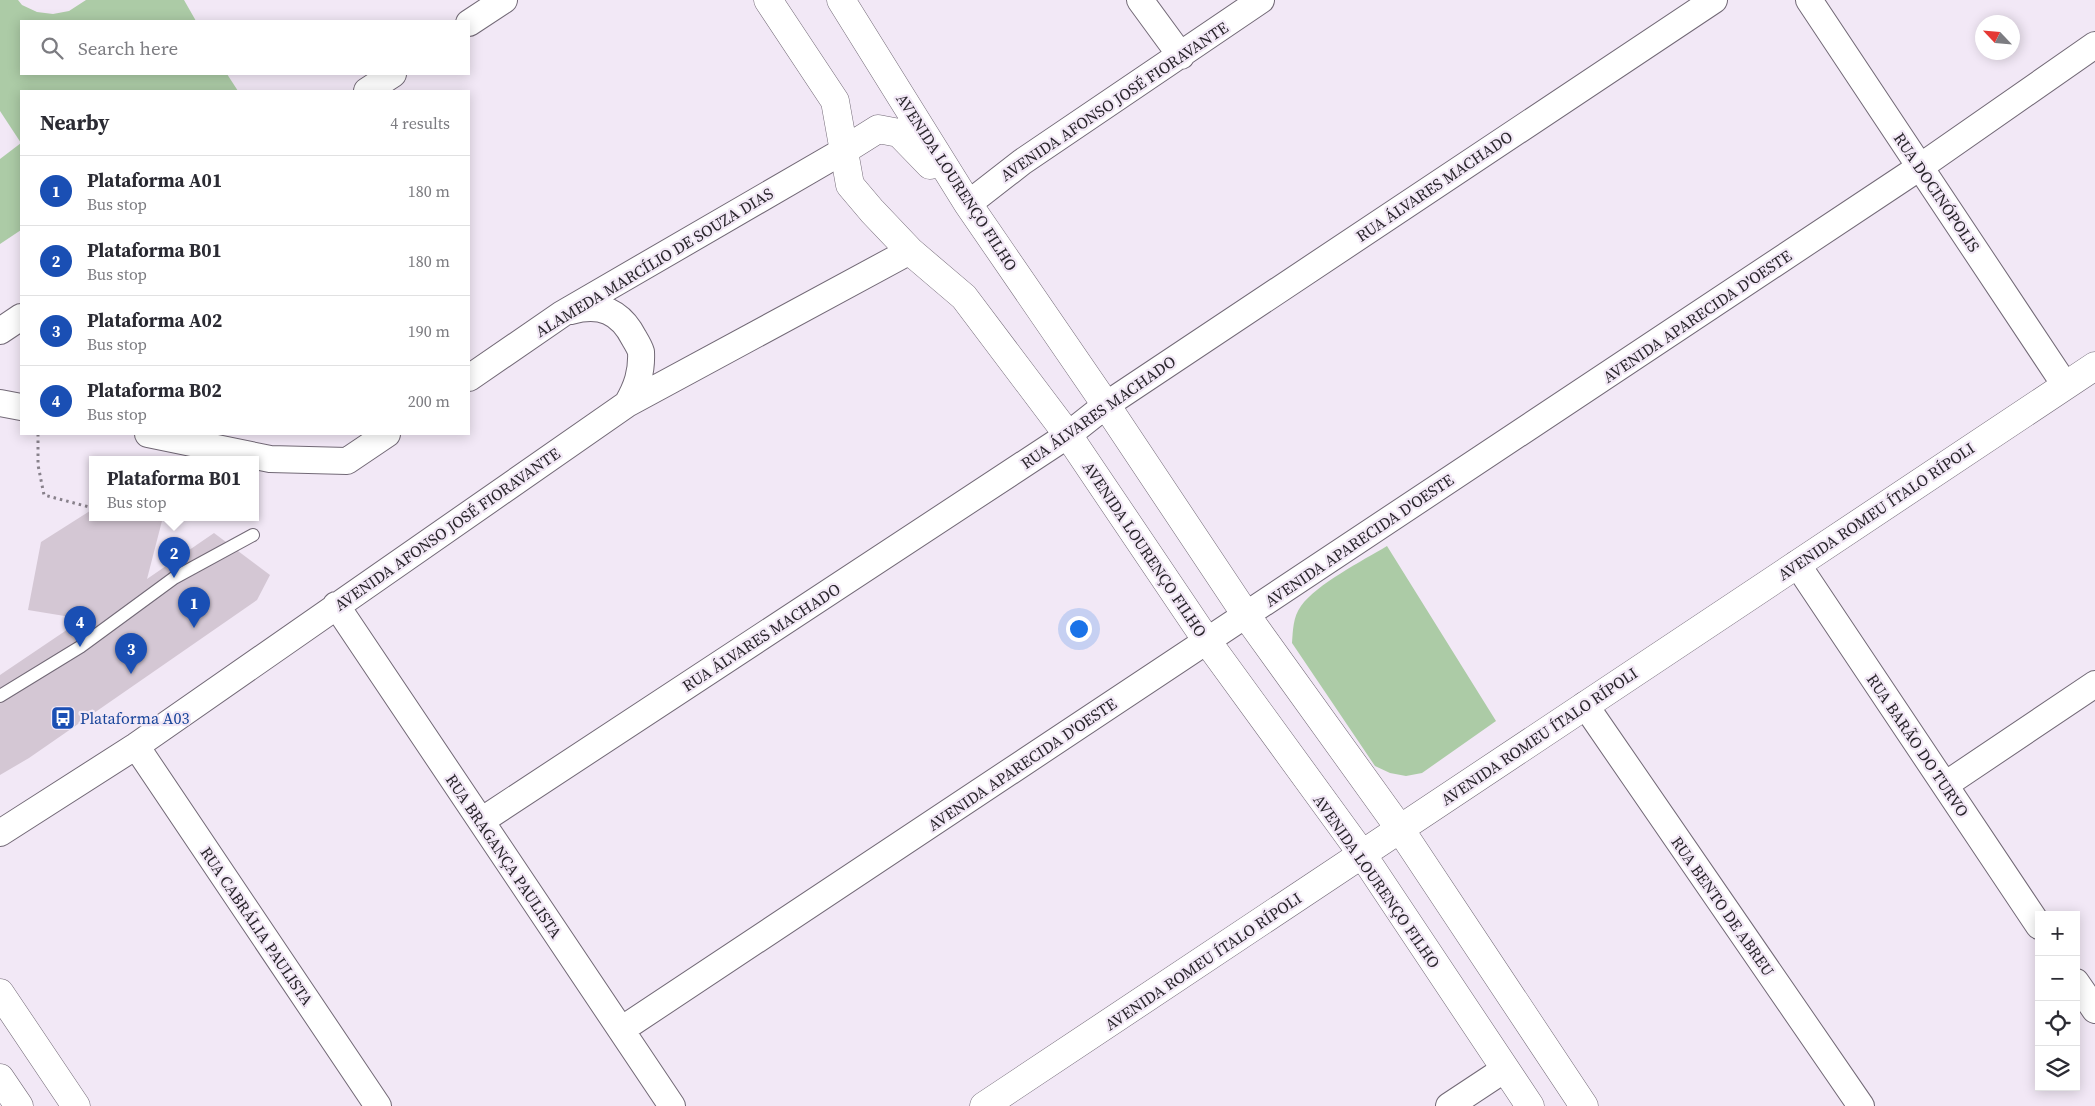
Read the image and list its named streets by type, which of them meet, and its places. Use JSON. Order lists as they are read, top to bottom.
{
  "streets": {
    "street": [
      "AVENIDA AFONSO JOSÉ FIORAVANTE",
      "AVENIDA LOURENÇO FILHO",
      "RUA ÁLVARES MACHADO",
      "RUA DOCINÓPOLIS",
      "ALAMEDA MARCÍLIO DE SOUZA DIAS",
      "AVENIDA APARECIDA D'OESTE",
      "AVENIDA ROMEU ÍTALO RÍPOLI",
      "RUA BARÃO DO TURVO",
      "RUA BRAGANÇA PAULISTA",
      "RUA BENTO DE ABREU",
      "RUA CABRÁLIA PAULISTA"
    ]
  },
  "crossings": [
    ["AVENIDA AFONSO JOSÉ FIORAVANTE", "AVENIDA LOURENÇO FILHO"],
    ["AVENIDA AFONSO JOSÉ FIORAVANTE", "RUA BRAGANÇA PAULISTA"],
    ["AVENIDA AFONSO JOSÉ FIORAVANTE", "RUA CABRÁLIA PAULISTA"],
    ["AVENIDA LOURENÇO FILHO", "RUA ÁLVARES MACHADO"],
    ["AVENIDA LOURENÇO FILHO", "ALAMEDA MARCÍLIO DE SOUZA DIAS"],
    ["AVENIDA LOURENÇO FILHO", "AVENIDA APARECIDA D'OESTE"],
    ["AVENIDA LOURENÇO FILHO", "AVENIDA ROMEU ÍTALO RÍPOLI"],
    ["RUA ÁLVARES MACHADO", "RUA BRAGANÇA PAULISTA"],
    ["RUA DOCINÓPOLIS", "AVENIDA APARECIDA D'OESTE"],
    ["RUA DOCINÓPOLIS", "AVENIDA ROMEU ÍTALO RÍPOLI"],
    ["AVENIDA APARECIDA D'OESTE", "RUA BRAGANÇA PAULISTA"],
    ["AVENIDA ROMEU ÍTALO RÍPOLI", "RUA BARÃO DO TURVO"],
    ["AVENIDA ROMEU ÍTALO RÍPOLI", "RUA BENTO DE ABREU"]
  ],
  "places": {
    "bus stop": ["Plataforma A03"]
  },
  "north": "top left",
  "page": {
    "search": "Search here",
    "heading": ["Nearby", "4 results"],
    "list": [
      {
        "mark": "1",
        "name": "Plataforma A01",
        "note": "Bus stop",
        "value": "180 m"
      },
      {
        "mark": "2",
        "name": "Plataforma B01",
        "note": "Bus stop",
        "value": "180 m"
      },
      {
        "mark": "3",
        "name": "Plataforma A02",
        "note": "Bus stop",
        "value": "190 m"
      },
      {
        "mark": "4",
        "name": "Plataforma B02",
        "note": "Bus stop",
        "value": "200 m"
      }
    ],
    "popup": ["Plataforma B01", "Bus stop"],
    "pins": [
      "2",
      "1",
      "4",
      "3"
    ],
    "map_buttons": ["+", "−"]
  }
}
